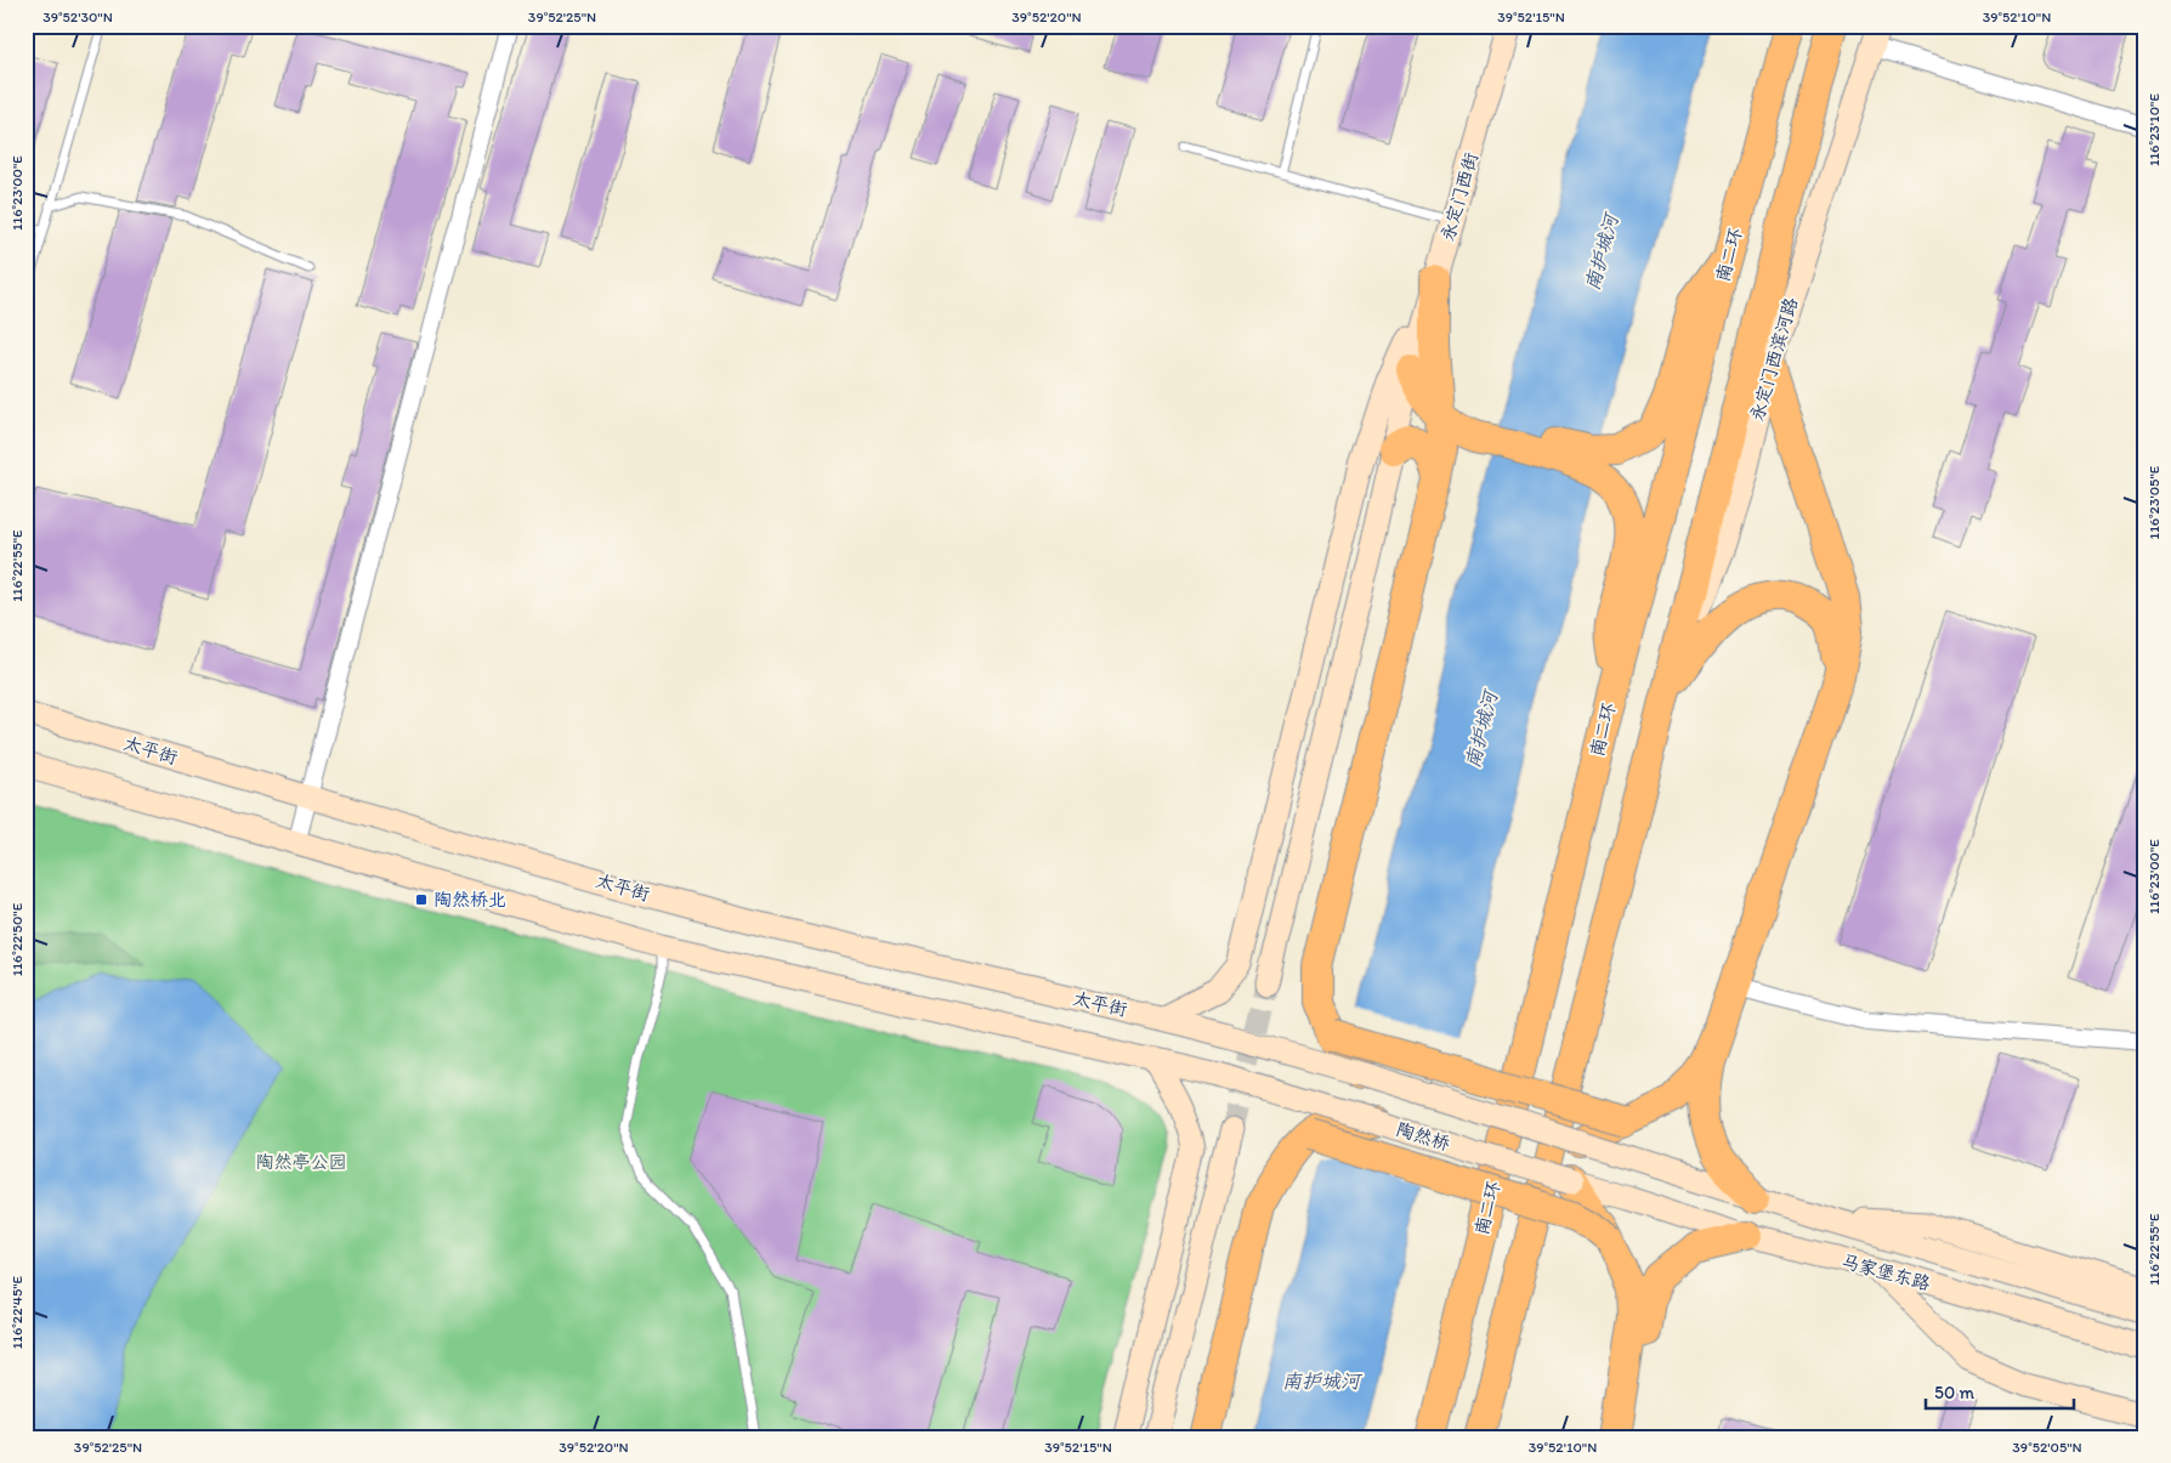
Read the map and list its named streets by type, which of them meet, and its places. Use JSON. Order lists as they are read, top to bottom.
{
  "streets": {
    "highway": ["南二环"],
    "main road": [
      "永定门西街",
      "永定门西滨河路",
      "太平街",
      "陶然桥",
      "马家堡东路"
    ]
  },
  "crossings": [
    ["永定门西街", "太平街"],
    ["陶然桥", "马家堡东路"]
  ],
  "water": ["南护城河"],
  "parks": ["陶然亭公园"],
  "places": {
    "transit": ["陶然桥北"]
  },
  "scale_bar": "50 m",
  "coordinates": [
    "39°52'30\"N",
    "39°52'25\"N",
    "39°52'20\"N",
    "39°52'15\"N",
    "39°52'10\"N",
    "116°23'10\"E",
    "116°23'00\"E",
    "116°23'05\"E",
    "116°22'55\"E",
    "116°22'50\"E",
    "116°22'45\"E",
    "39°52'05\"N"
  ]
}
